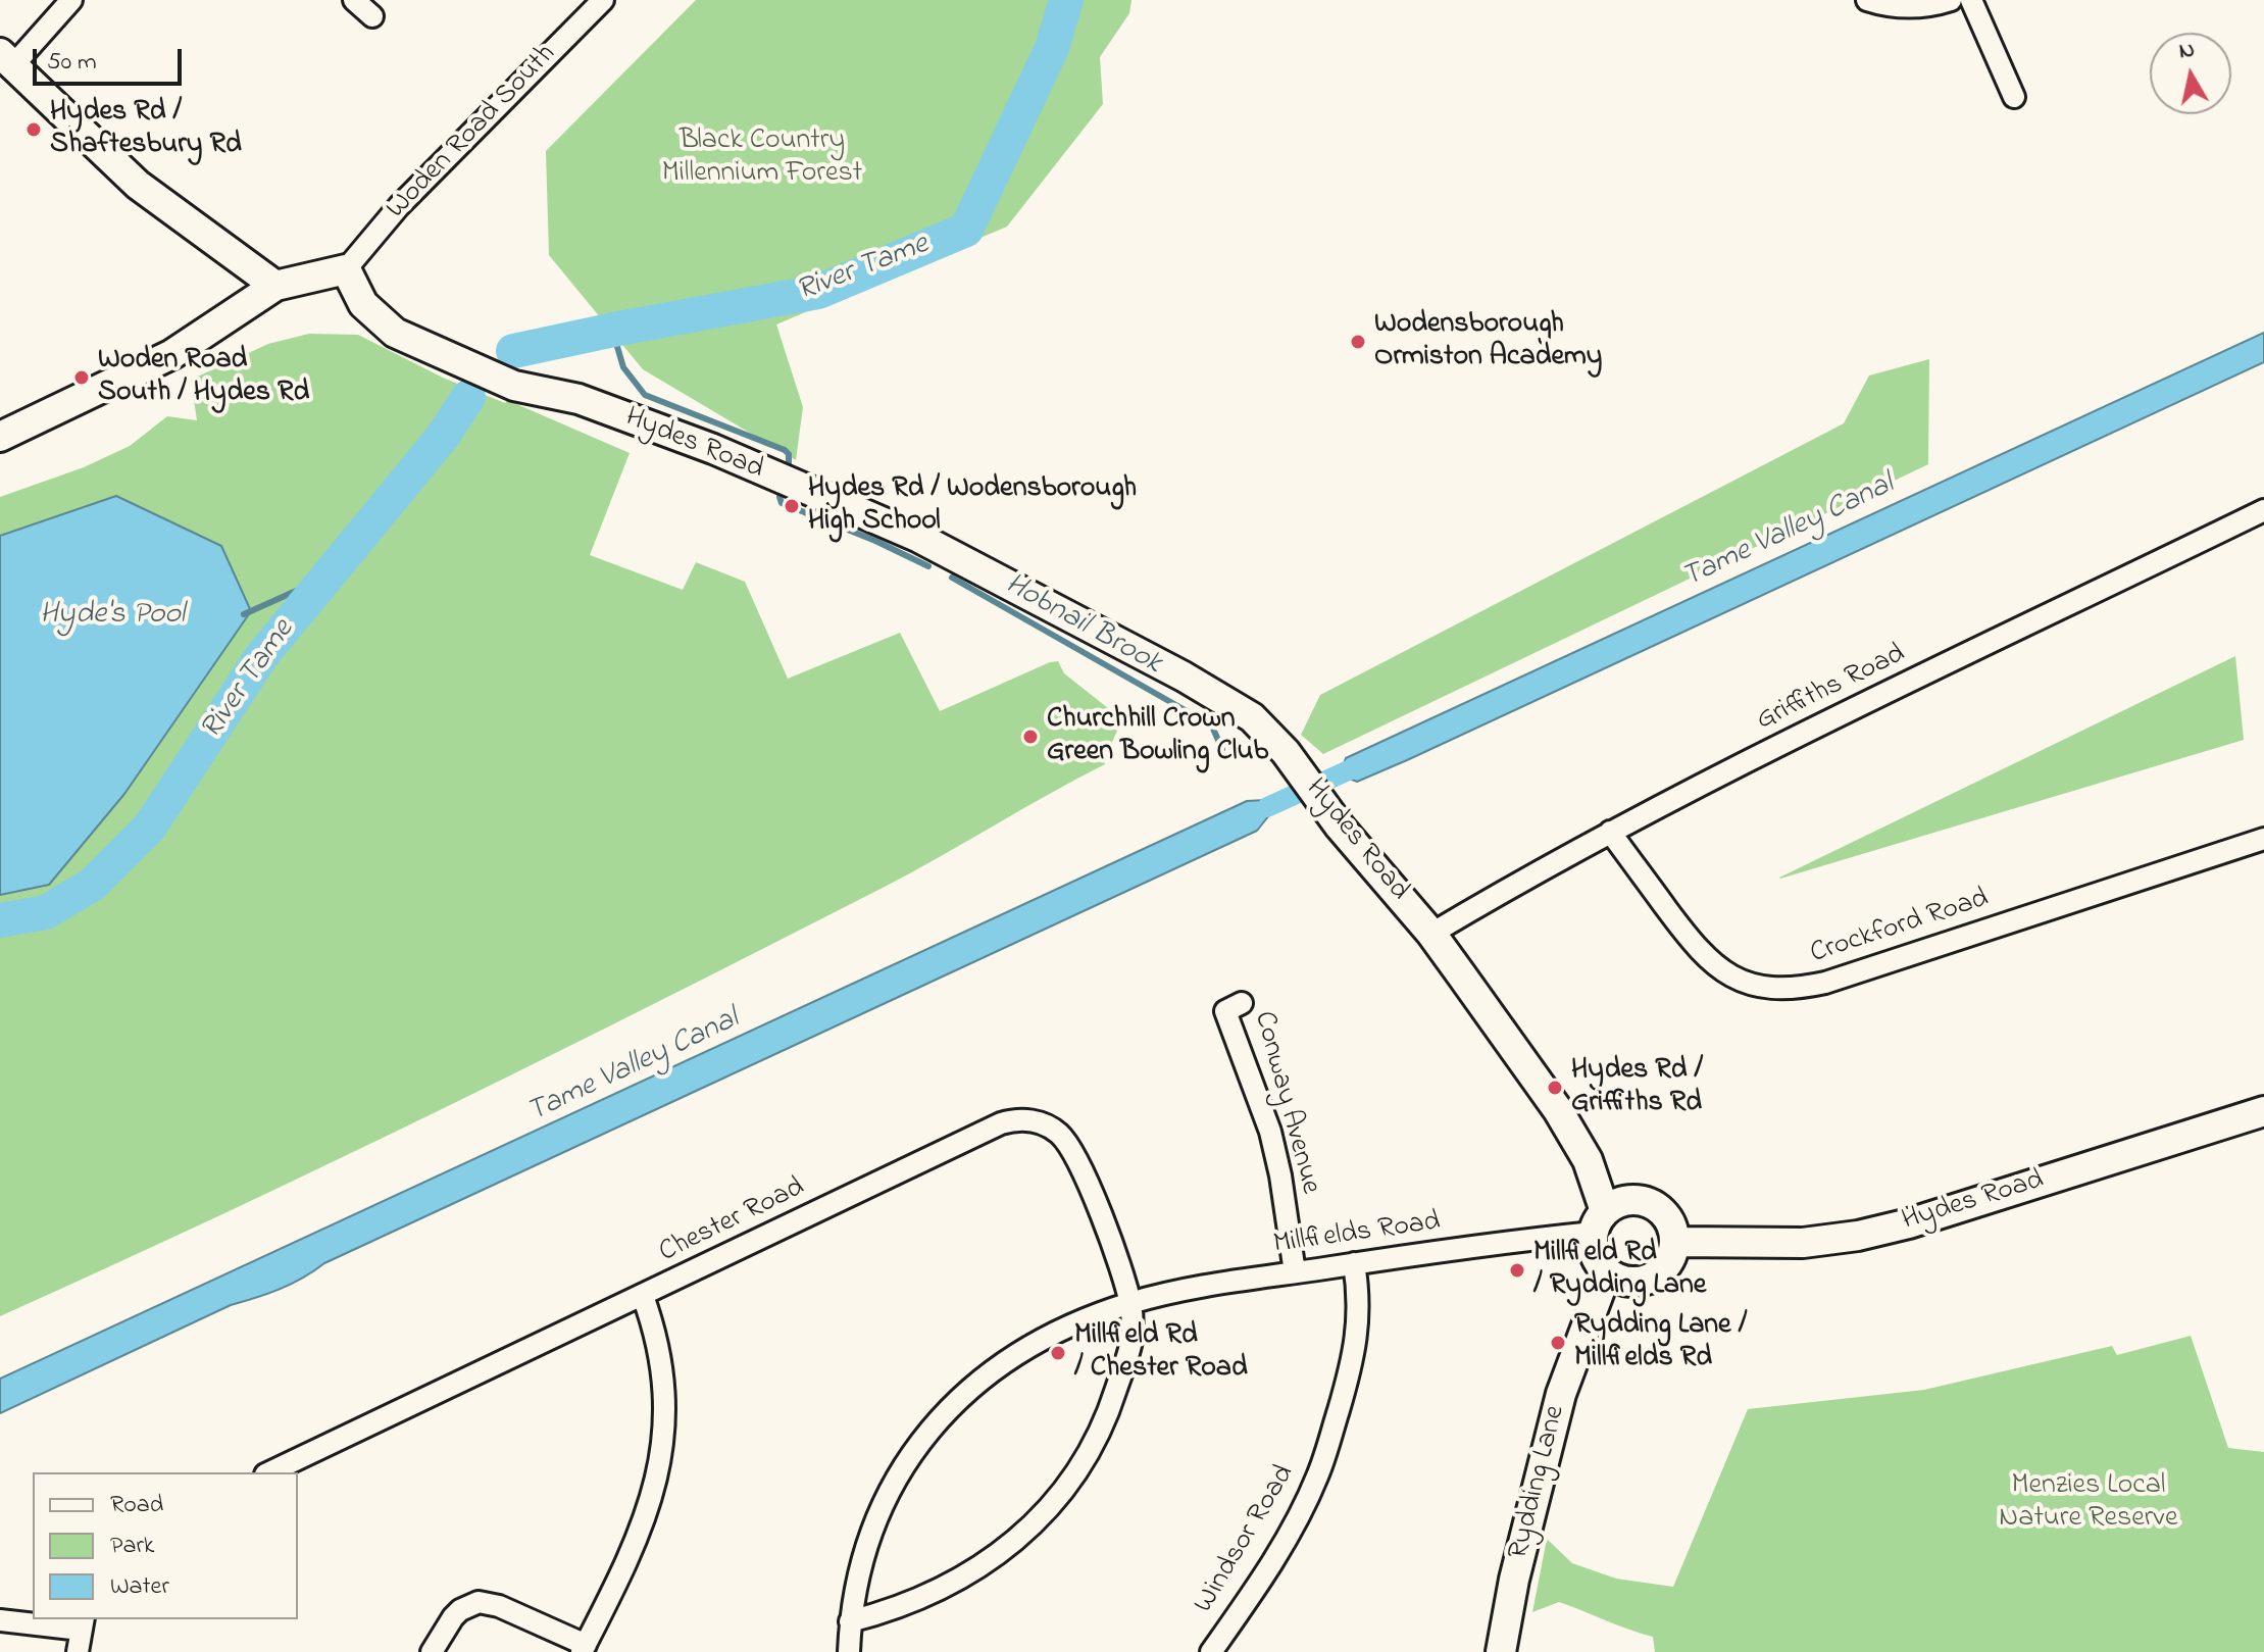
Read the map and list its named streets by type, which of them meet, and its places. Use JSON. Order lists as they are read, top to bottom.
{
  "streets": {
    "street": [
      "Woden Road South",
      "Hydes Road",
      "Griffiths Road",
      "Crockford Road",
      "Conway Avenue",
      "Chester Road",
      "Millfields Road",
      "Rydding Lane",
      "Windsor Road"
    ]
  },
  "crossings": [
    ["Woden Road South", "Hydes Road"],
    ["Hydes Road", "Griffiths Road"],
    ["Hydes Road", "Millfields Road"],
    ["Hydes Road", "Rydding Lane"],
    ["Griffiths Road", "Crockford Road"],
    ["Conway Avenue", "Millfields Road"],
    ["Chester Road", "Millfields Road"],
    ["Millfields Road", "Rydding Lane"],
    ["Millfields Road", "Windsor Road"]
  ],
  "water": [
    "River Tame",
    "Tame Valley Canal",
    "Hyde's Pool",
    "Hobnail Brook"
  ],
  "parks": ["Black Country Millennium Forest", "Menzies Local Nature Reserve"],
  "places": [
    "Hydes Rd / Shaftesbury Rd",
    "Wodensborough Ormiston Academy",
    "Woden Road South / Hydes Rd",
    "Hydes Rd / Wodensborough High School",
    "Churchhill Crown Green Bowling Club",
    "Hydes Rd / Griffiths Rd",
    "Millfield Rd / Rydding Lane",
    "Rydding Lane / Millfields Rd",
    "Millfield Rd / Chester Road"
  ],
  "legend": ["Road", "Park", "Water"],
  "scale_bar": "50 m",
  "north": "top"
}
